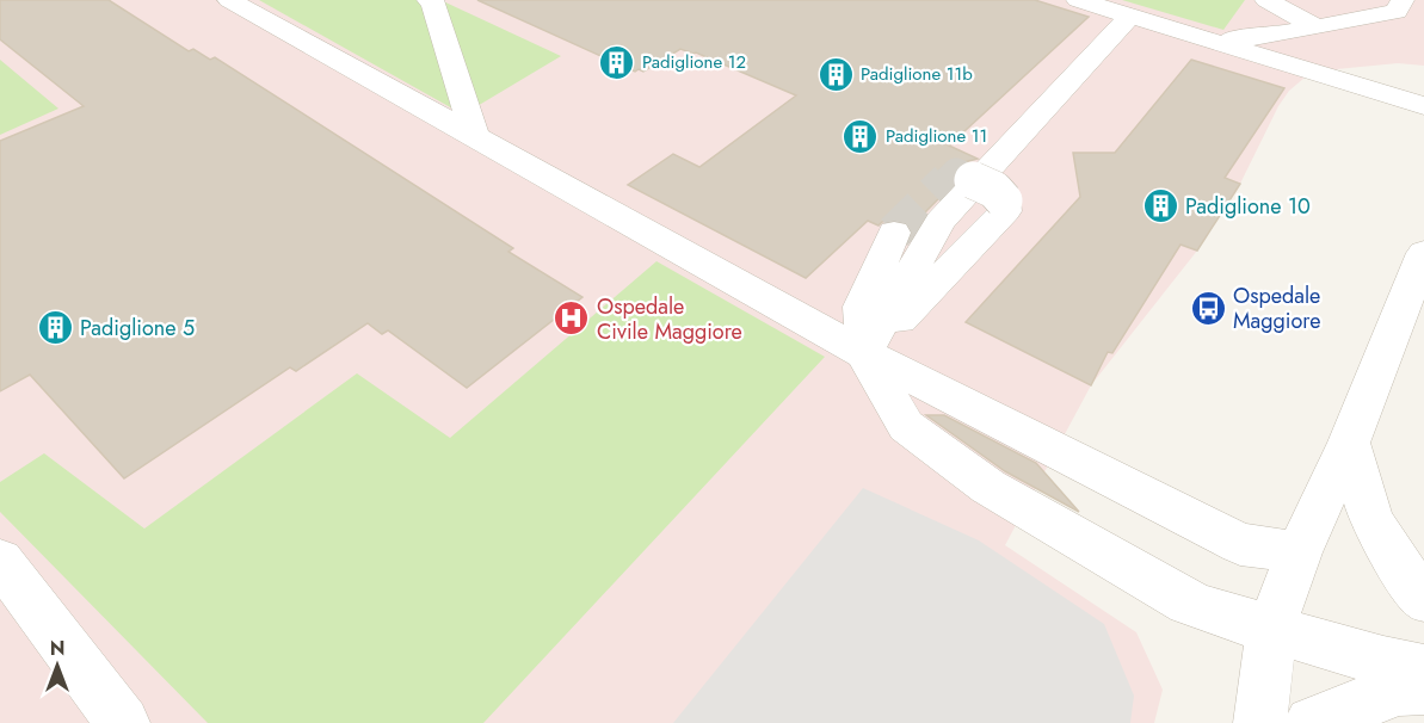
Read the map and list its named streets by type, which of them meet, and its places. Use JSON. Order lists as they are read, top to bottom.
{
  "places": {
    "building": [
      "Padiglione 12",
      "Padiglione 11b",
      "Padiglione 11",
      "Padiglione 10",
      "Padiglione 5"
    ],
    "bus stop": ["Ospedale Maggiore"],
    "hospital": ["Ospedale Civile Maggiore"]
  },
  "north": "top"
}
